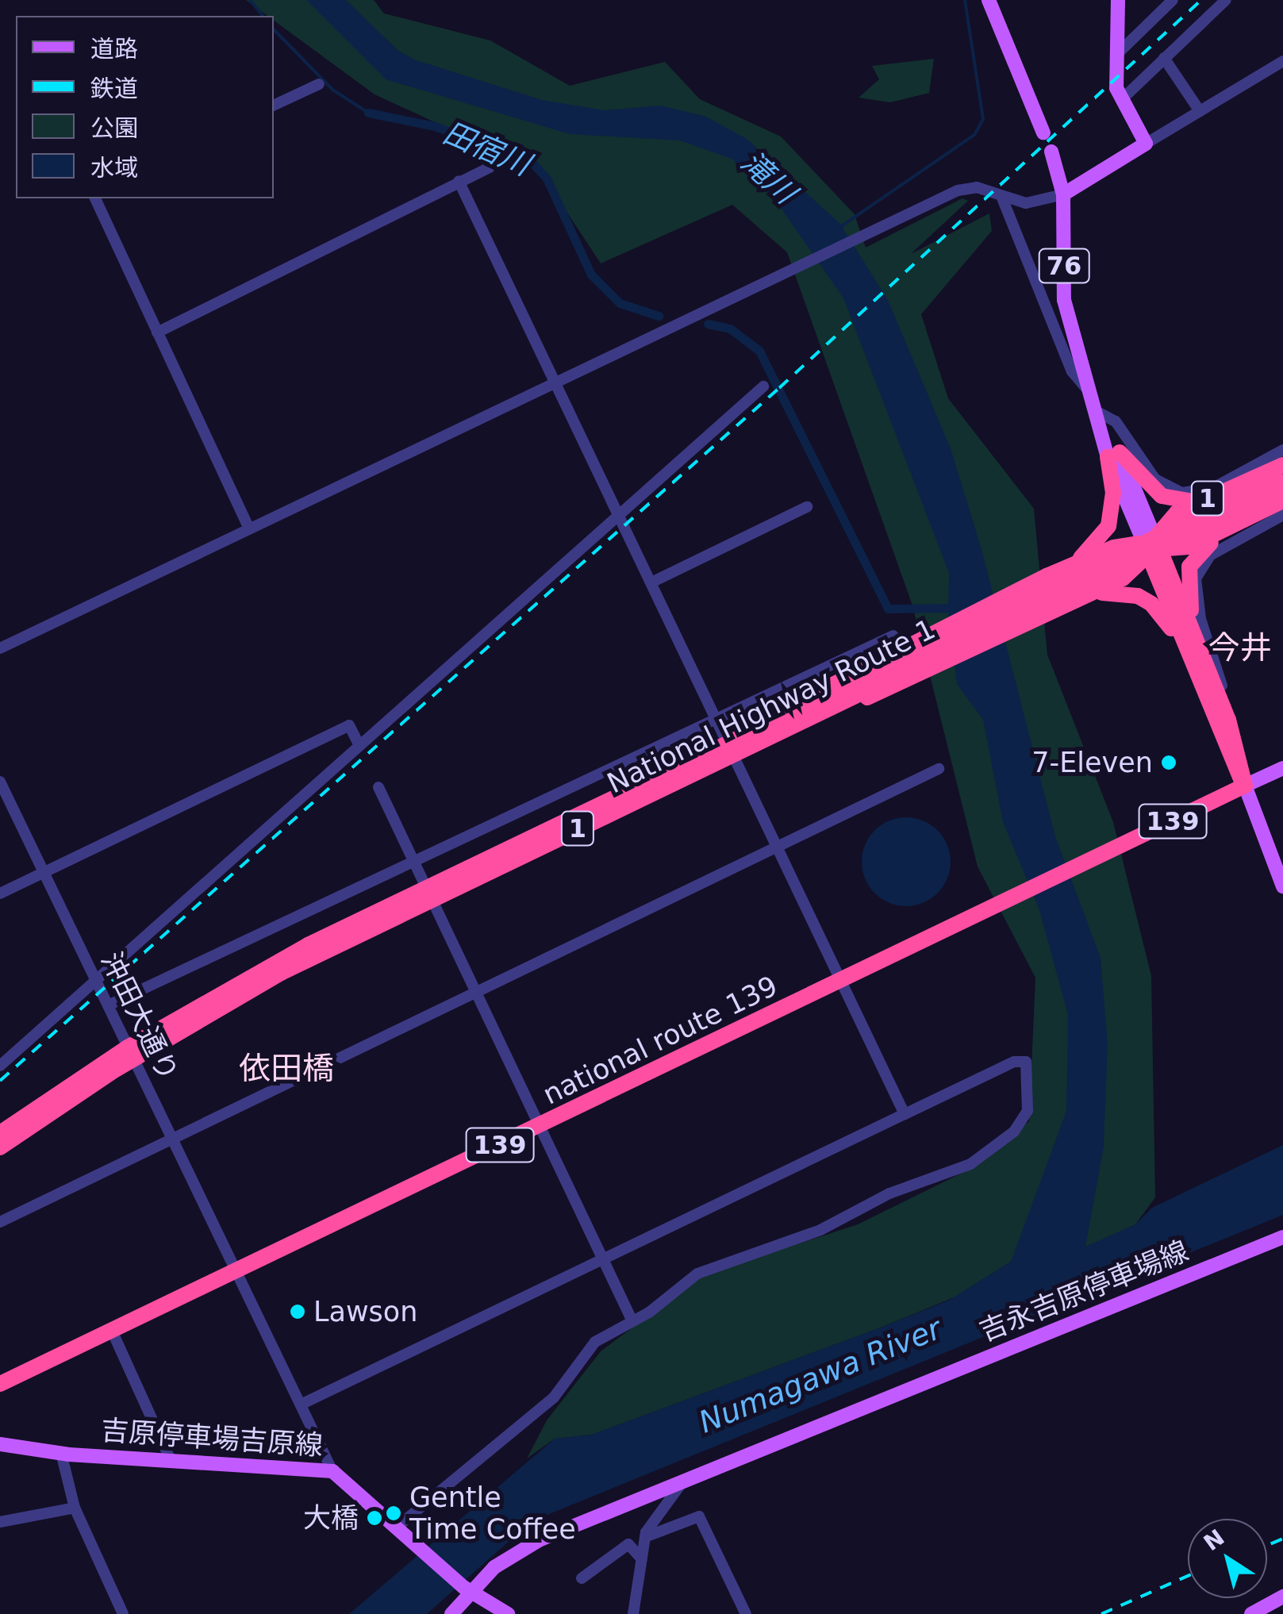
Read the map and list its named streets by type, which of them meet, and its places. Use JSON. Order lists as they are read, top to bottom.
{
  "streets": {
    "highway": [
      "1",
      "National Highway Route 1",
      "139",
      "national route 139"
    ],
    "main road": ["76", "吉永吉原停車場線", "吉原停車場吉原線"],
    "street": ["沖田大通り"]
  },
  "crossings": [
    ["76", "1"],
    ["76", "139"],
    ["1", "National Highway Route 1"],
    ["1", "139"],
    ["139", "national route 139"],
    ["沖田大通り", "national route 139"],
    ["沖田大通り", "吉原停車場吉原線"],
    ["吉永吉原停車場線", "吉原停車場吉原線"]
  ],
  "districts": ["今井", "依田橋"],
  "water": ["田宿川", "滝川", "Numagawa River"],
  "places": [
    "7-Eleven",
    "Lawson",
    "Gentle Time Coffee",
    "大橋"
  ],
  "legend": [
    "道路",
    "鉄道",
    "公園",
    "水域"
  ],
  "north": "top left"
}
